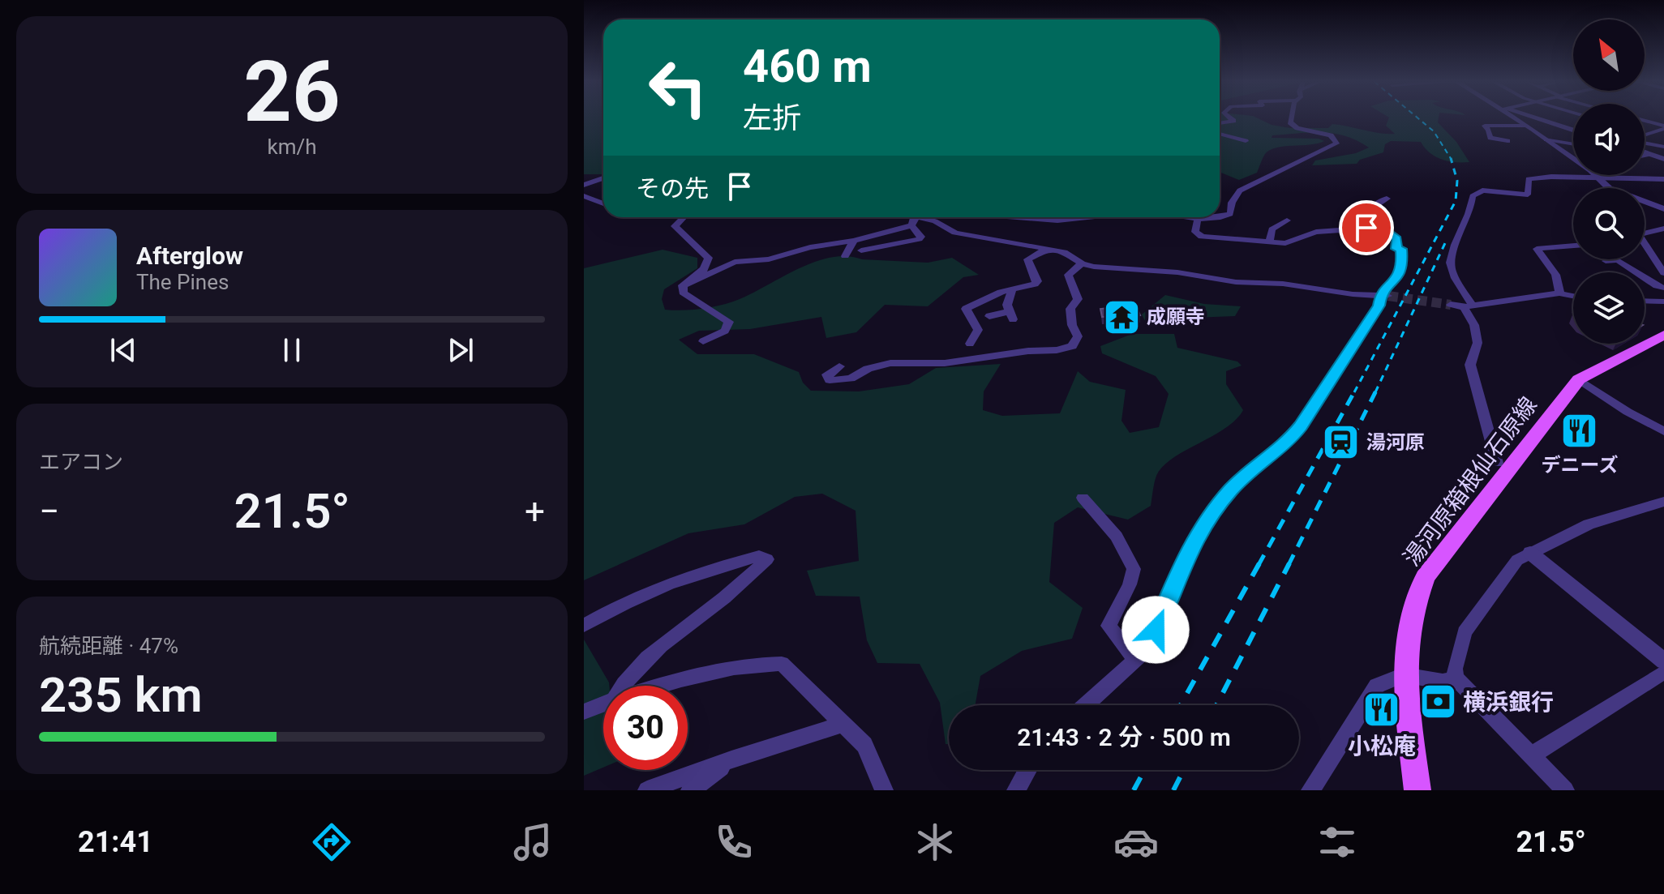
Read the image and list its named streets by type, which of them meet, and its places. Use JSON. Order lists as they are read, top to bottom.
{
  "streets": {
    "main road": ["湯河原箱根仙石原線"]
  },
  "places": {
    "temple": ["成願寺"],
    "restaurant": ["デニーズ", "小松庵"],
    "station": ["湯河原"],
    "bank": ["横浜銀行"]
  },
  "north": "top left",
  "page": {
    "tile": [
      ["26", "km/h"],
      "エアコン",
      ["航続距離 · 47%", "235 km"]
    ],
    "turn": ["460 m", "左折"],
    "then": "その先",
    "song": ["Afterglow", "The Pines"],
    "heat": ["−", "21.5°", "+"],
    "limit": "30",
    "trip": "21:43 · 2 分 · 500 m",
    "tabs": ["21:41", "21.5°"]
  }
}
